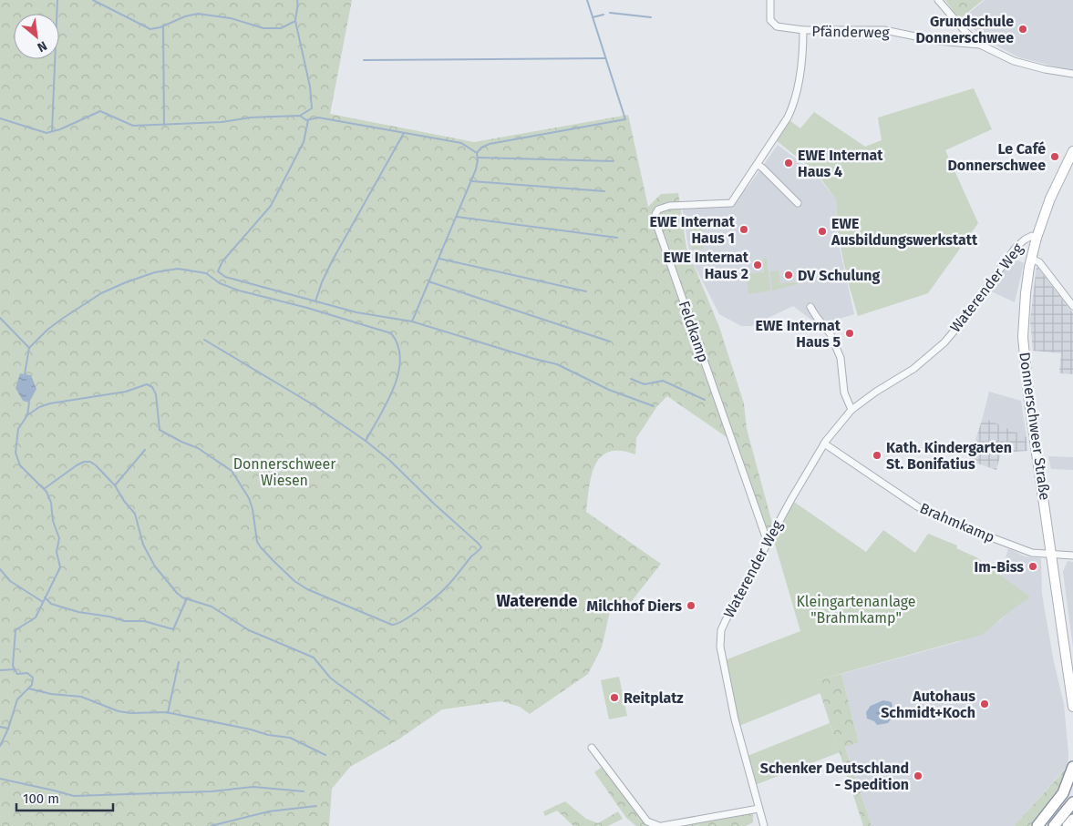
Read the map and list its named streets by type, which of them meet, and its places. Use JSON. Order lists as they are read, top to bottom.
{
  "streets": {
    "main road": ["Donnerschweer Straße"],
    "street": [
      "Pfänderweg",
      "Waterender Weg",
      "Feldkamp",
      "Brahmkamp"
    ]
  },
  "crossings": [
    ["Pfänderweg", "Feldkamp"],
    ["Waterender Weg", "Feldkamp"],
    ["Waterender Weg", "Donnerschweer Straße"],
    ["Waterender Weg", "Brahmkamp"],
    ["Donnerschweer Straße", "Brahmkamp"]
  ],
  "districts": ["Waterende"],
  "parks": ["Donnerschweer Wiesen", "Kleingartenanlage \"Brahmkamp\""],
  "places": [
    "Grundschule Donnerschwee",
    "Le Café Donnerschwee",
    "EWE Internat Haus 4",
    "EWE Internat Haus 1",
    "EWE Ausbildungswerkstatt",
    "EWE Internat Haus 2",
    "DV Schulung",
    "EWE Internat Haus 5",
    "Kath. Kindergarten St. Bonifatius",
    "Im-Biss",
    "Milchhof Diers",
    "Reitplatz",
    "Autohaus Schmidt+Koch",
    "Schenker Deutschland - Spedition"
  ],
  "scale_bar": "100 m",
  "north": "bottom right"
}
